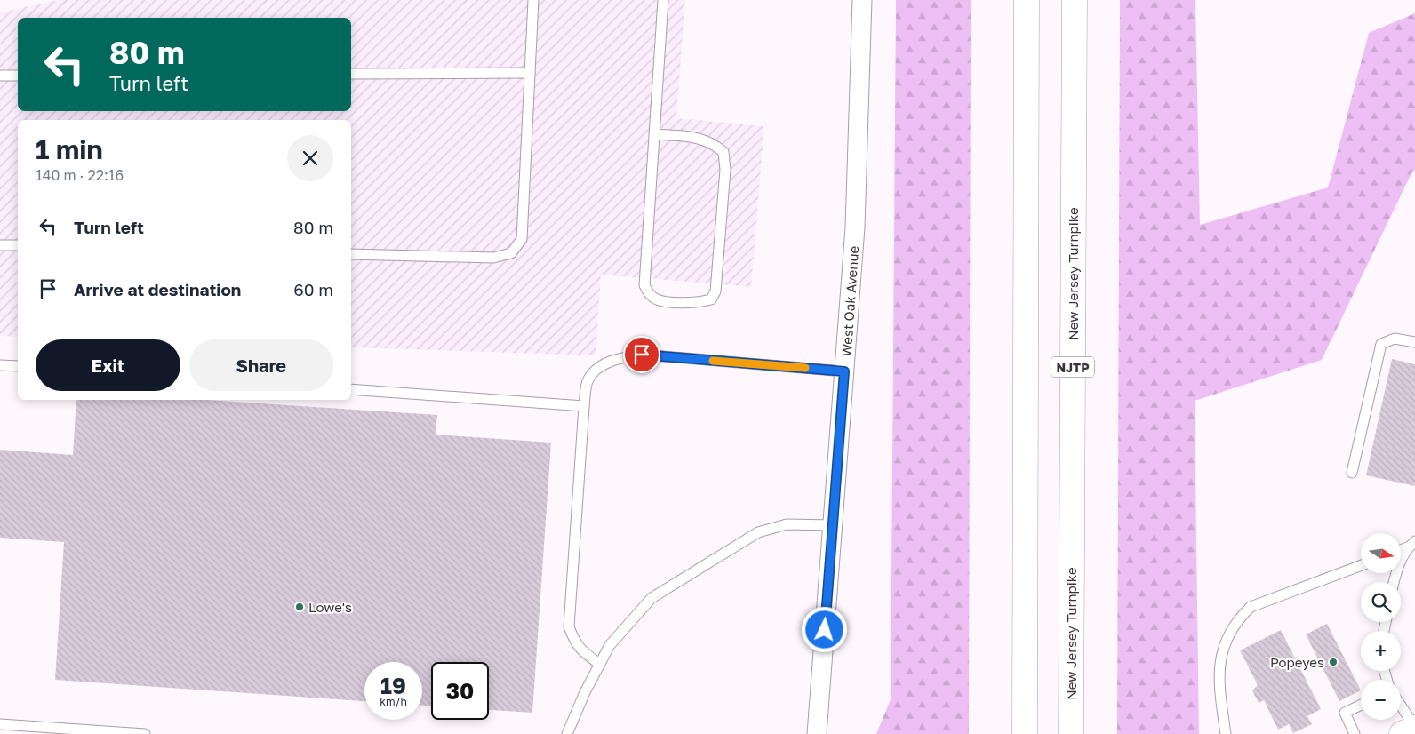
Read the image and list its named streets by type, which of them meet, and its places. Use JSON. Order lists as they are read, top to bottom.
{
  "streets": {
    "highway": ["New Jersey Turnpike", "NJTP"],
    "street": ["West Oak Avenue"]
  },
  "places": ["Lowe's", "Popeyes"],
  "north": "right",
  "page": {
    "turn": ["80 m", "Turn left"],
    "heading": ["1 min", "140 m · 22:16"],
    "list": [
      {
        "name": "Turn left",
        "value": "80 m"
      },
      {
        "name": "Arrive at destination",
        "value": "60 m"
      }
    ],
    "buttons": ["Exit", "Share"],
    "map_buttons": ["+", "−"],
    "speed": "19 km/h",
    "limit": "30"
  }
}
